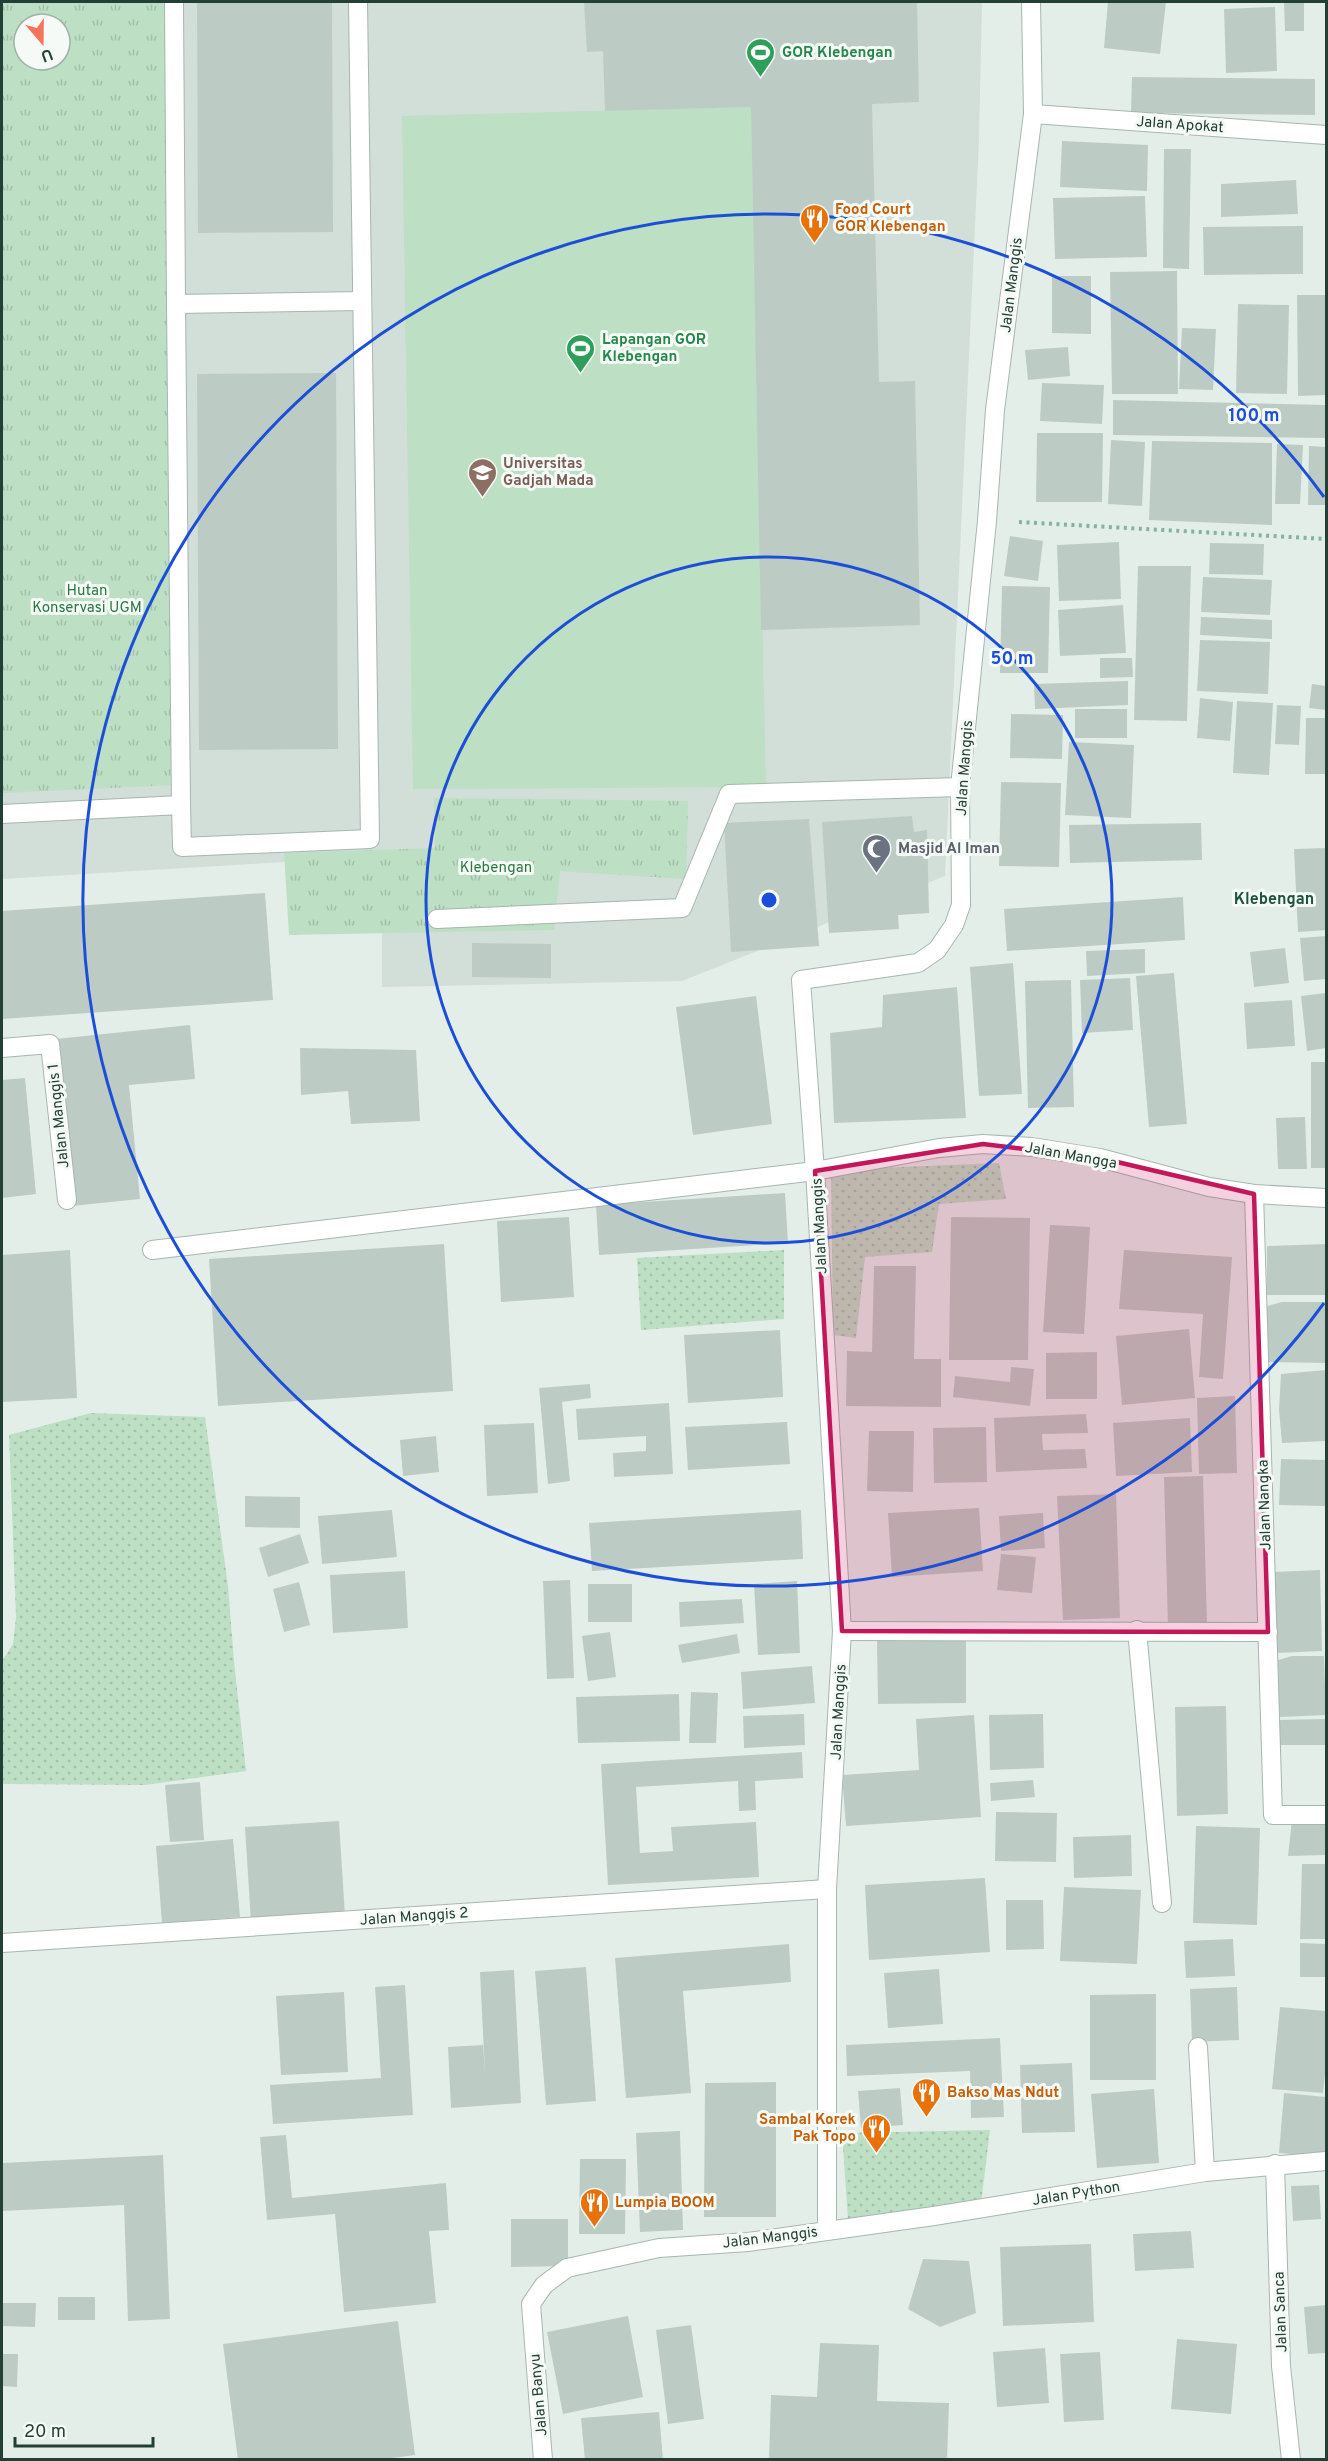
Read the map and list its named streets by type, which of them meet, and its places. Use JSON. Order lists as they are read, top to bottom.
{
  "streets": {
    "street": [
      "Jalan Apokat",
      "Jalan Manggis",
      "Jalan Manggis 1",
      "Jalan Mangga",
      "Jalan Nangka",
      "Jalan Manggis 2",
      "Jalan Python",
      "Jalan Sanca",
      "Jalan Banyu"
    ]
  },
  "crossings": [
    ["Jalan Apokat", "Jalan Manggis"],
    ["Jalan Manggis", "Jalan Mangga"],
    ["Jalan Manggis", "Jalan Manggis 2"],
    ["Jalan Manggis", "Jalan Python"],
    ["Jalan Manggis", "Jalan Banyu"],
    ["Jalan Mangga", "Jalan Nangka"],
    ["Jalan Python", "Jalan Sanca"]
  ],
  "districts": ["Klebengan"],
  "parks": ["Hutan Konservasi UGM", "Klebengan"],
  "places": {
    "sports": ["GOR Klebengan", "Lapangan GOR Klebengan"],
    "restaurant": [
      "Food Court GOR Klebengan",
      "Bakso Mas Ndut",
      "Sambal Korek Pak Topo",
      "Lumpia BOOM"
    ],
    "school or university": ["Universitas Gadjah Mada"],
    "mosque": ["Masjid Al Iman"]
  },
  "scale_bar": "20 m",
  "north": "bottom",
  "rings": ["100 m", "50 m"]
}
